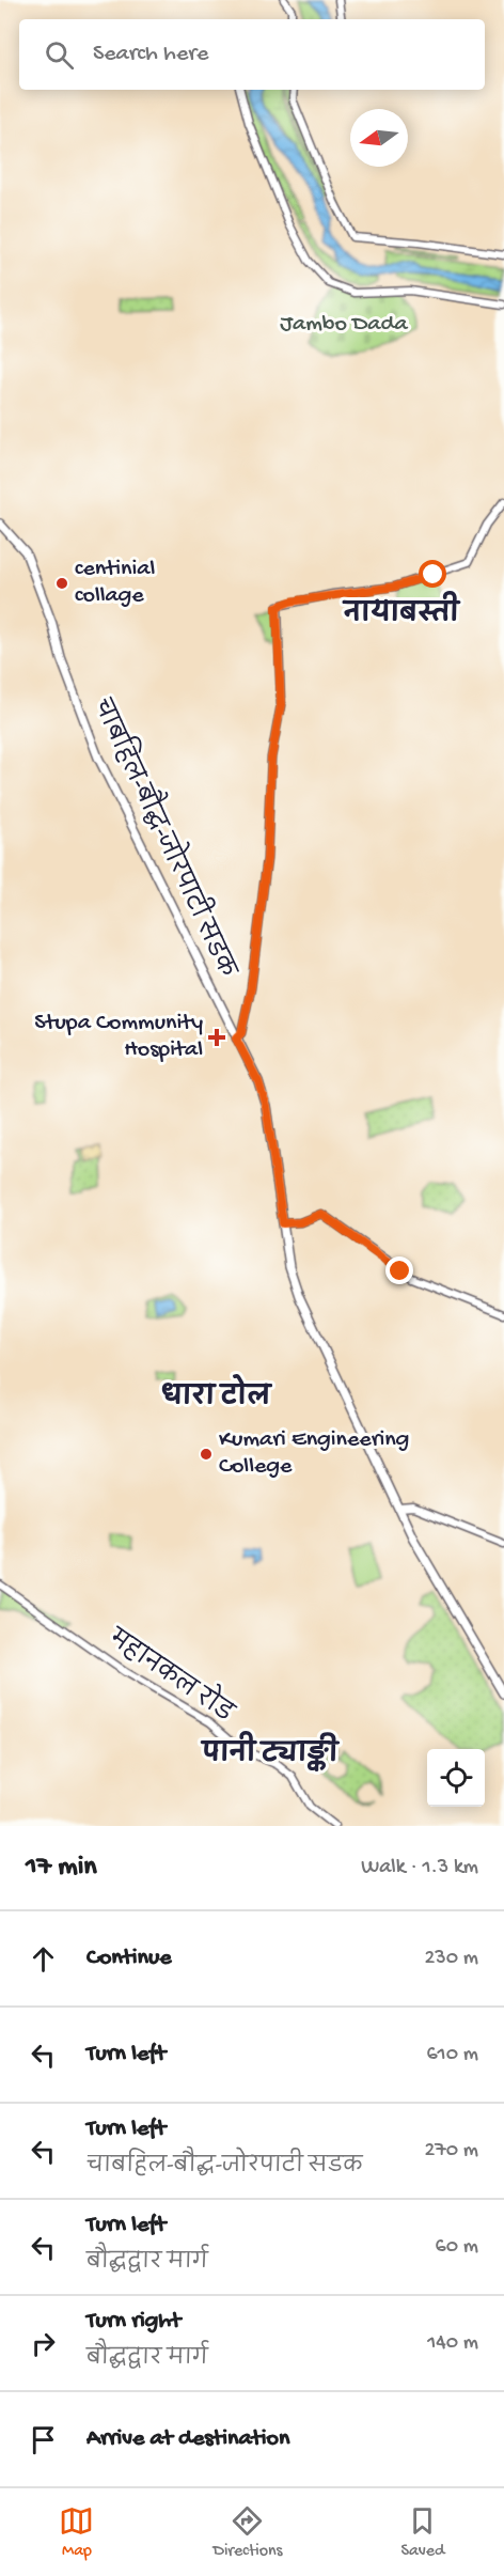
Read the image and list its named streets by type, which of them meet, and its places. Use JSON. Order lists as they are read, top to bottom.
{
  "streets": {
    "main road": ["चाबहिल-बौद्ध-जोरपाटी सडक", "महानकल रोड"]
  },
  "districts": ["नायाबस्ती", "धारा टोल", "पानी ट्याङ्की"],
  "parks": ["Jambo Dada"],
  "places": {
    "other": ["centinial collage", "Kumari Engineering College"],
    "health": ["Stupa Community Hospital"]
  },
  "north": "left",
  "page": {
    "search": "Search here",
    "heading": ["17 min", "Walk · 1.3 km"],
    "list": [
      ["Continue", "230 m"],
      ["Turn left", "610 m"],
      ["Turn left", "चाबहिल-बौद्ध-जोरपाटी सडक", "270 m"],
      ["Turn left", "बौद्धद्वार मार्ग", "60 m"],
      ["Turn right", "बौद्धद्वार मार्ग", "140 m"],
      "Arrive at destination"
    ],
    "nav": ["Map", "Directions", "Saved"]
  }
}
